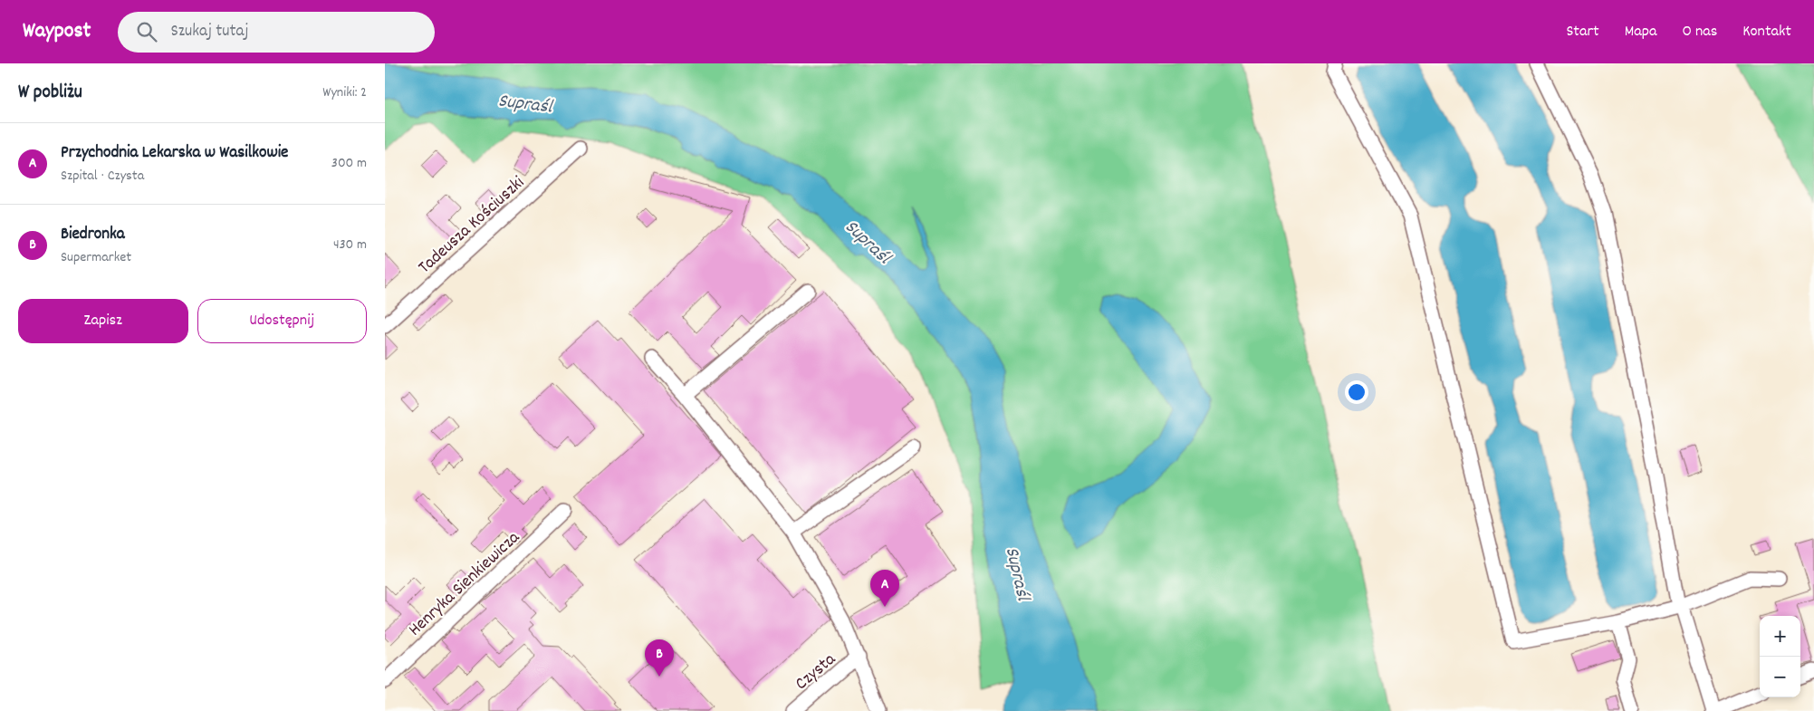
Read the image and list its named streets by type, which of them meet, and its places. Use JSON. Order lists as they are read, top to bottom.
{
  "streets": {
    "street": ["Tadeusza Kościuszki", "Henryka Sienkiewicza", "Czysta"]
  },
  "water": ["Supraśl"],
  "page": {
    "header": "Waypost",
    "search": "Szukaj tutaj",
    "nav": [
      "Start",
      "Mapa",
      "O nas",
      "Kontakt"
    ],
    "heading": ["W pobliżu", "Wyniki: 2"],
    "list": [
      {
        "mark": "A",
        "name": "Przychodnia Lekarska w Wasilkowie",
        "note": "Szpital · Czysta",
        "value": "300 m"
      },
      {
        "mark": "B",
        "name": "Biedronka",
        "note": "Supermarket",
        "value": "430 m"
      }
    ],
    "buttons": ["Zapisz", "Udostępnij"],
    "pins": ["A", "B"],
    "map_buttons": ["+", "−"]
  }
}
